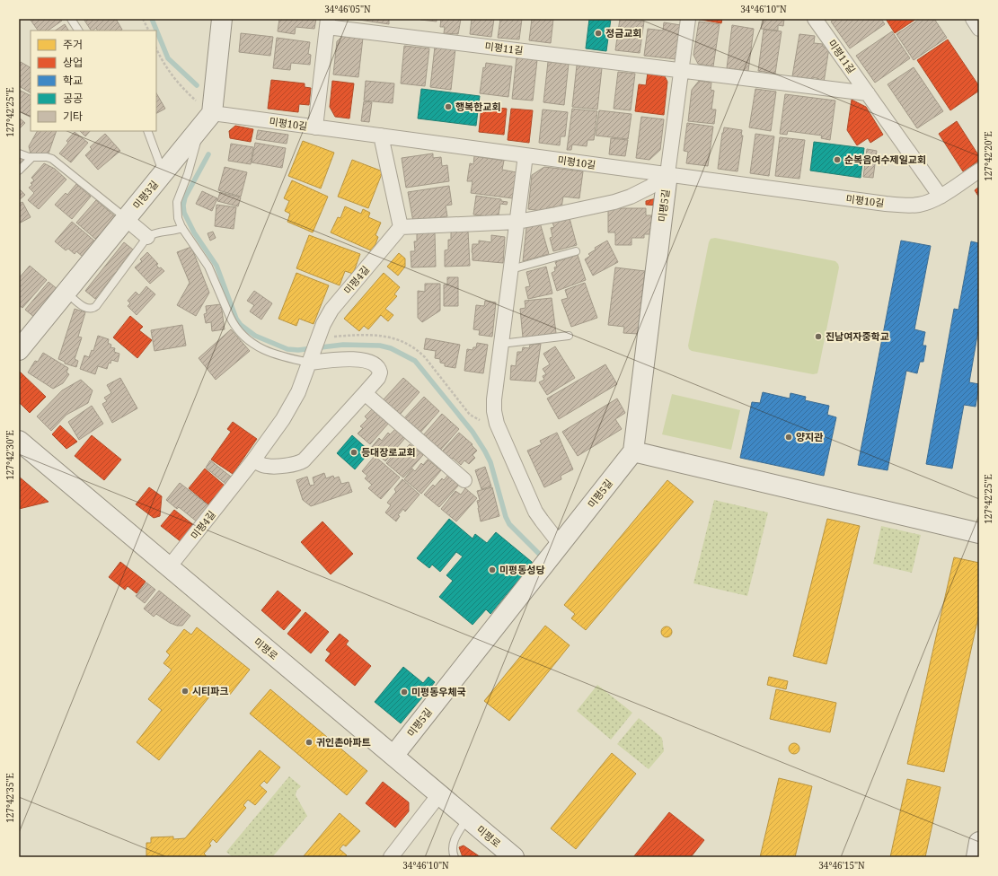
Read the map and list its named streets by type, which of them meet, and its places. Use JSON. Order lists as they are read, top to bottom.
{
  "streets": {
    "street": [
      "미평11길",
      "미평10길",
      "미평3길",
      "미평5길",
      "미평4길",
      "미평로"
    ]
  },
  "crossings": [
    ["미평11길", "미평10길"],
    ["미평10길", "미평3길"],
    ["미평10길", "미평5길"],
    ["미평5길", "미평로"],
    ["미평4길", "미평로"]
  ],
  "places": [
    "정금교회",
    "행복한교회",
    "순복음여수제일교회",
    "진남여자중학교",
    "양지관",
    "등대장로교회",
    "미평동성당",
    "시티파크",
    "미평동우체국",
    "귀인촌아파트"
  ],
  "legend": [
    "주거",
    "상업",
    "학교",
    "공공",
    "기타"
  ],
  "coordinates": [
    "34°46'05\"N",
    "34°46'10\"N",
    "127°42'25\"E",
    "127°42'20\"E",
    "127°42'30\"E",
    "127°42'35\"E",
    "34°46'15\"N"
  ]
}
